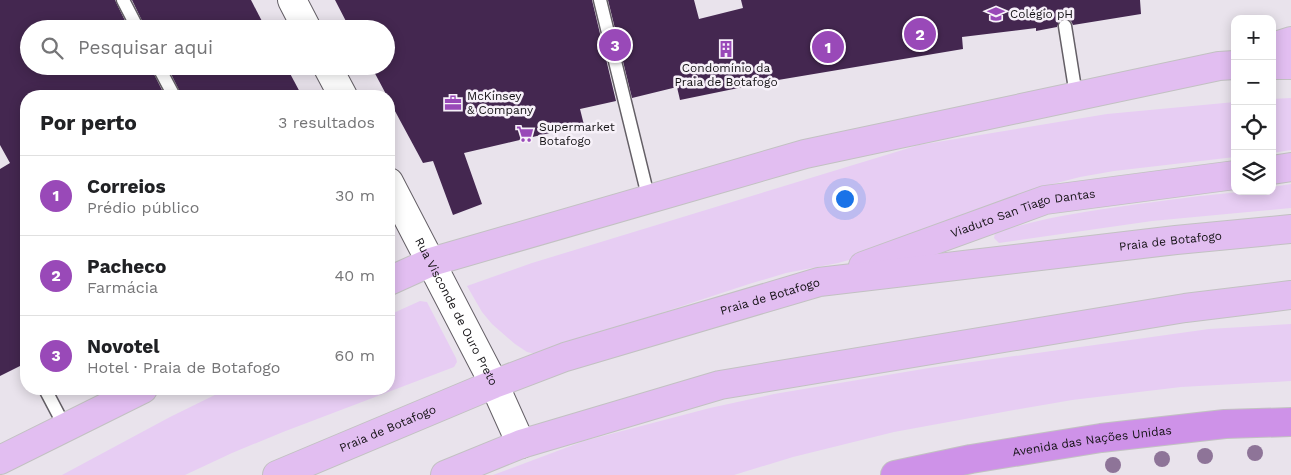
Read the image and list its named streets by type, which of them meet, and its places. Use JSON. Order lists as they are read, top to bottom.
{
  "streets": {
    "highway": ["Avenida das Nações Unidas"],
    "main road": ["Viaduto San Tiago Dantas", "Praia de Botafogo"],
    "street": ["Rua Visconde de Ouro Preto"]
  },
  "crossings": [
    ["Viaduto San Tiago Dantas", "Praia de Botafogo"],
    ["Praia de Botafogo", "Rua Visconde de Ouro Preto"]
  ],
  "places": {
    "school or university": ["Colégio pH"],
    "building": ["Condomínio da Praia de Botafogo"],
    "office": ["McKinsey & Company"],
    "supermarket": ["Supermarket Botafogo"]
  },
  "page": {
    "map_buttons": ["+", "−"],
    "pins": ["2", "3", "1"],
    "search": "Pesquisar aqui",
    "heading": ["Por perto", "3 resultados"],
    "list": [
      {
        "mark": "1",
        "name": "Correios",
        "note": "Prédio público",
        "value": "30 m"
      },
      {
        "mark": "2",
        "name": "Pacheco",
        "note": "Farmácia",
        "value": "40 m"
      },
      {
        "mark": "3",
        "name": "Novotel",
        "note": "Hotel · Praia de Botafogo",
        "value": "60 m"
      }
    ]
  }
}
